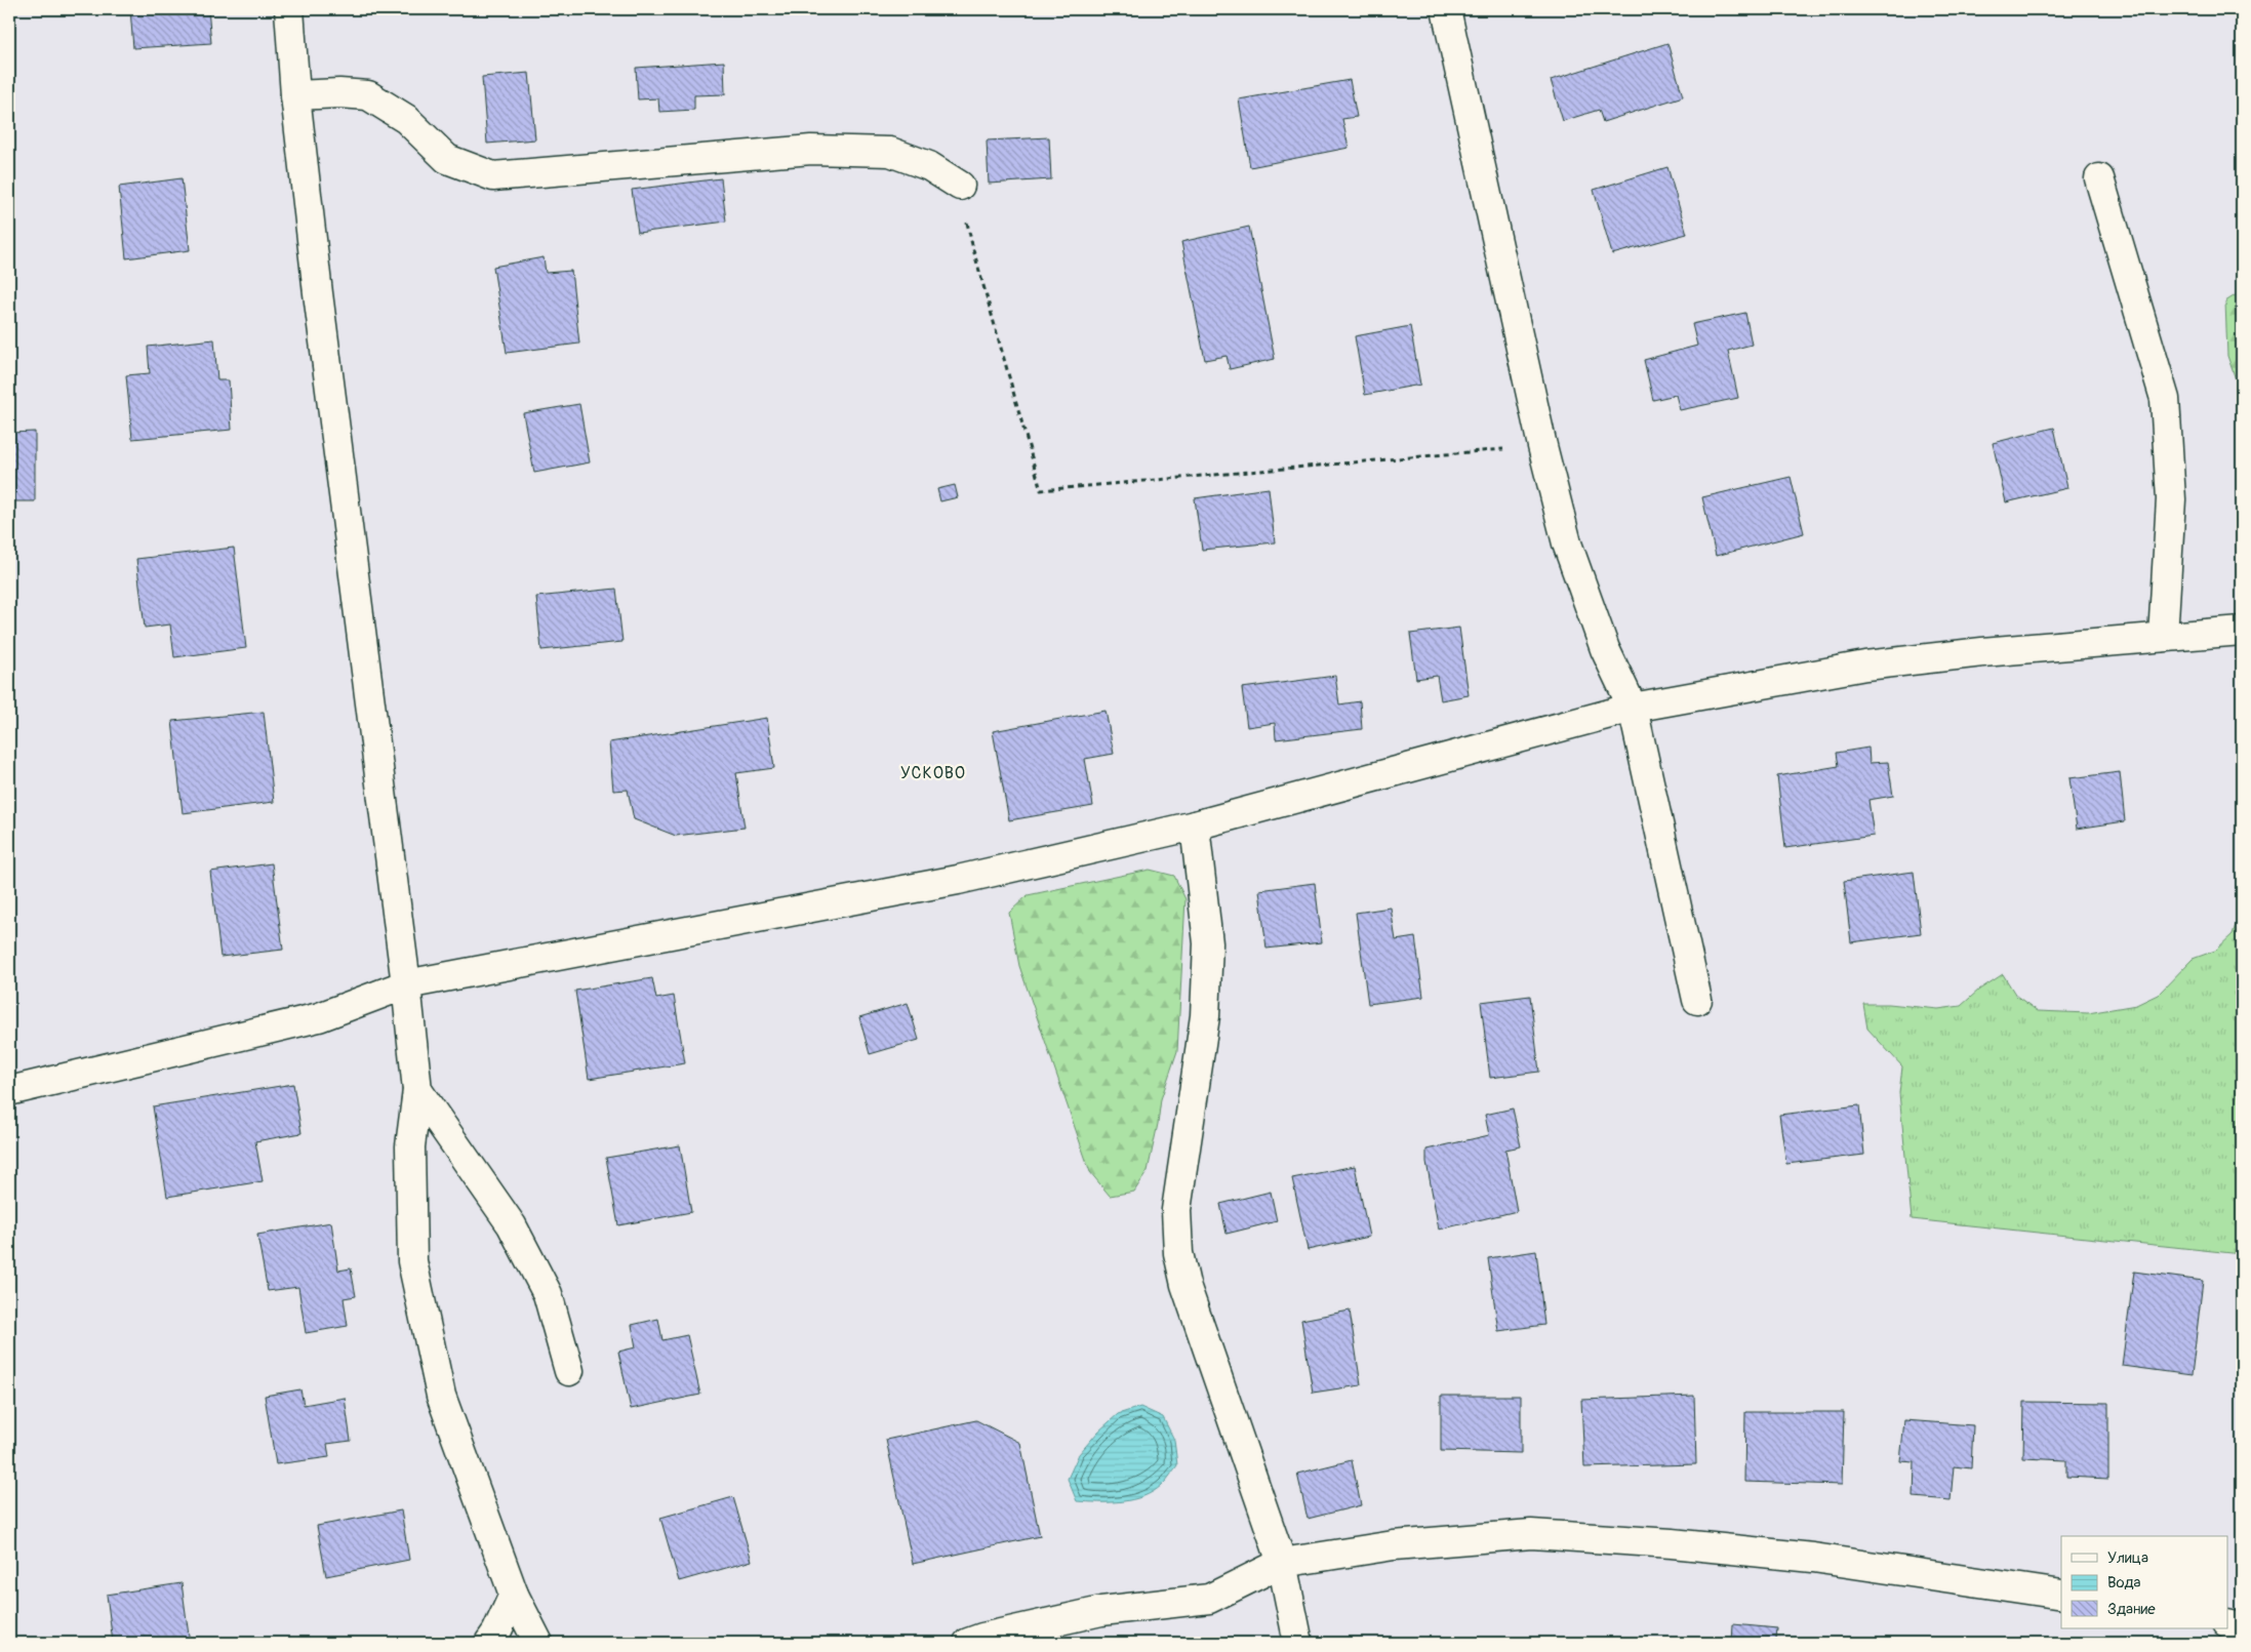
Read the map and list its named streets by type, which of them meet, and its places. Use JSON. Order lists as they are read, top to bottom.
{
  "districts": ["УСКОВО"],
  "legend": ["Улица", "Вода", "Здание"]
}
